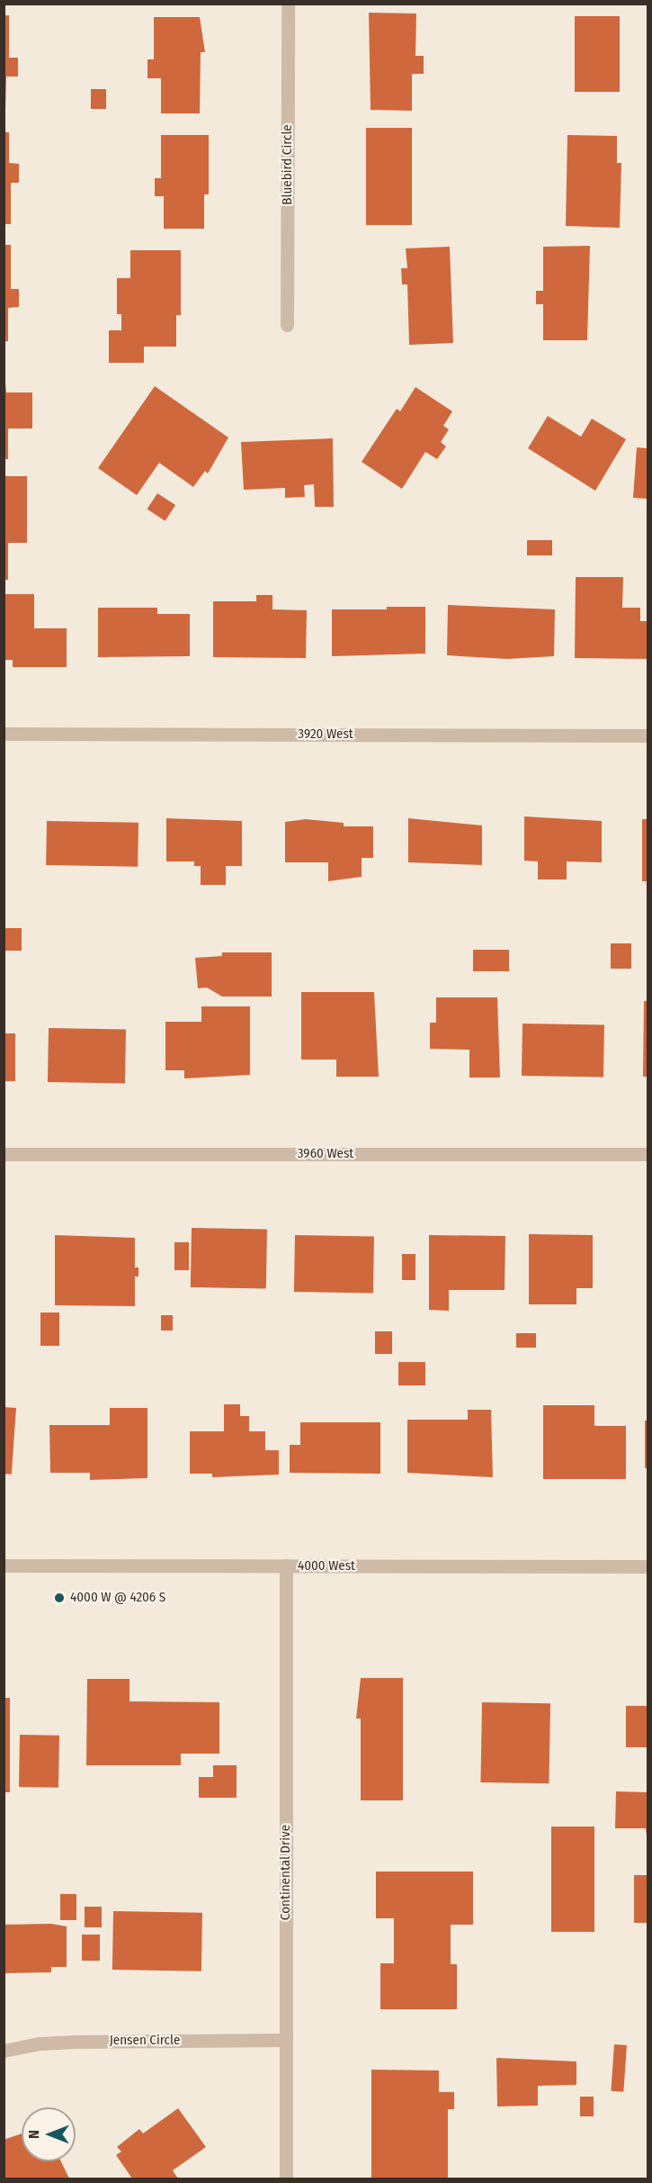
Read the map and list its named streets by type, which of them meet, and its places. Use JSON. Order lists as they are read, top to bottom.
{
  "streets": {
    "street": [
      "Bluebird Circle",
      "3920 West",
      "3960 West",
      "4000 West",
      "Continental Drive",
      "Jensen Circle"
    ]
  },
  "crossings": [
    ["4000 West", "Continental Drive"],
    ["Continental Drive", "Jensen Circle"]
  ],
  "places": ["4000 W @ 4206 S"],
  "north": "left"
}
